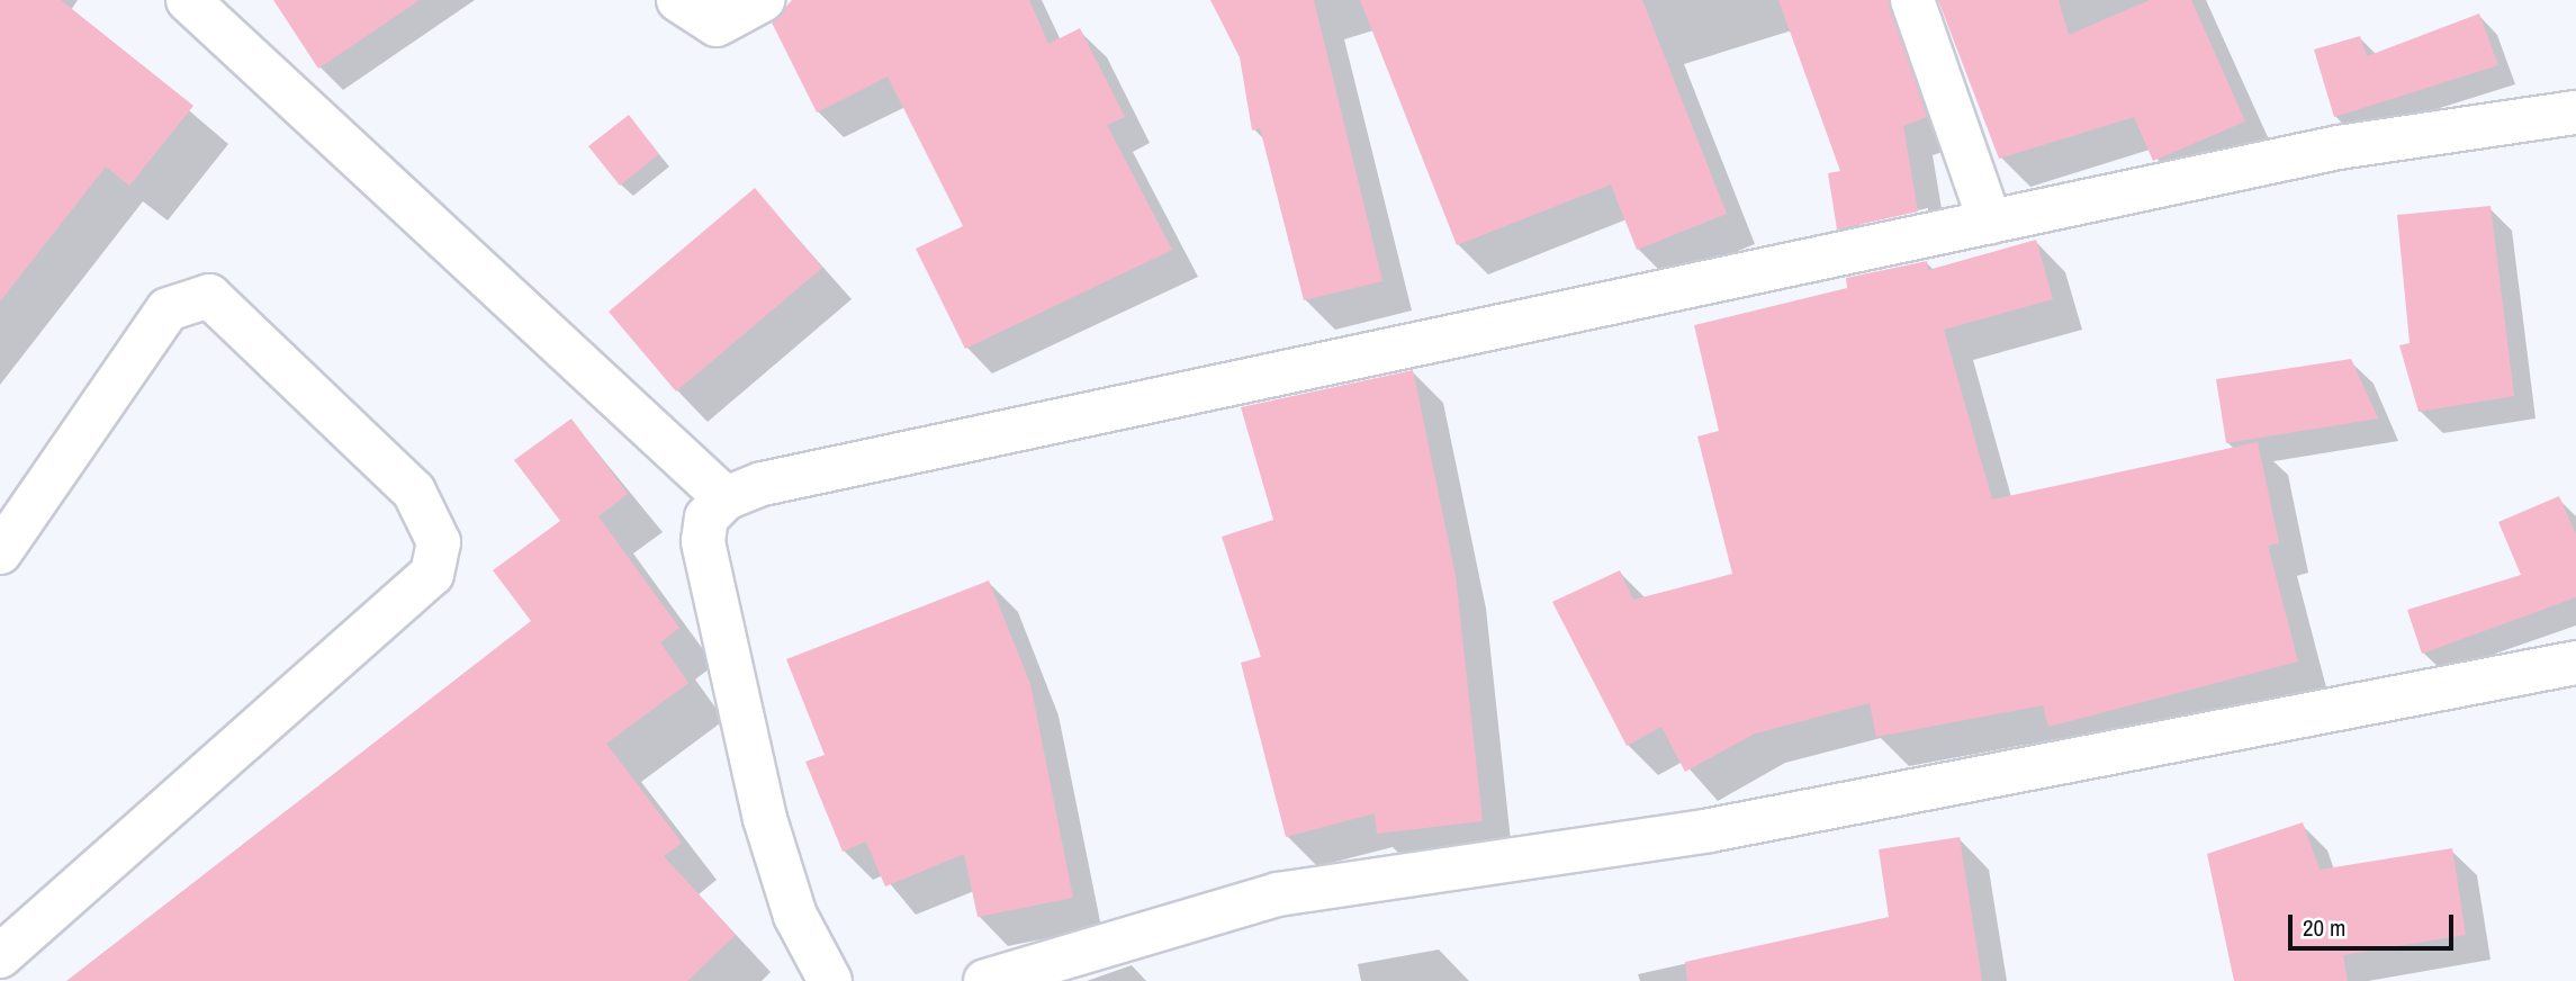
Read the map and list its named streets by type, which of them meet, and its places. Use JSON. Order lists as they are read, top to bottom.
{
  "scale_bar": "20 m"
}
